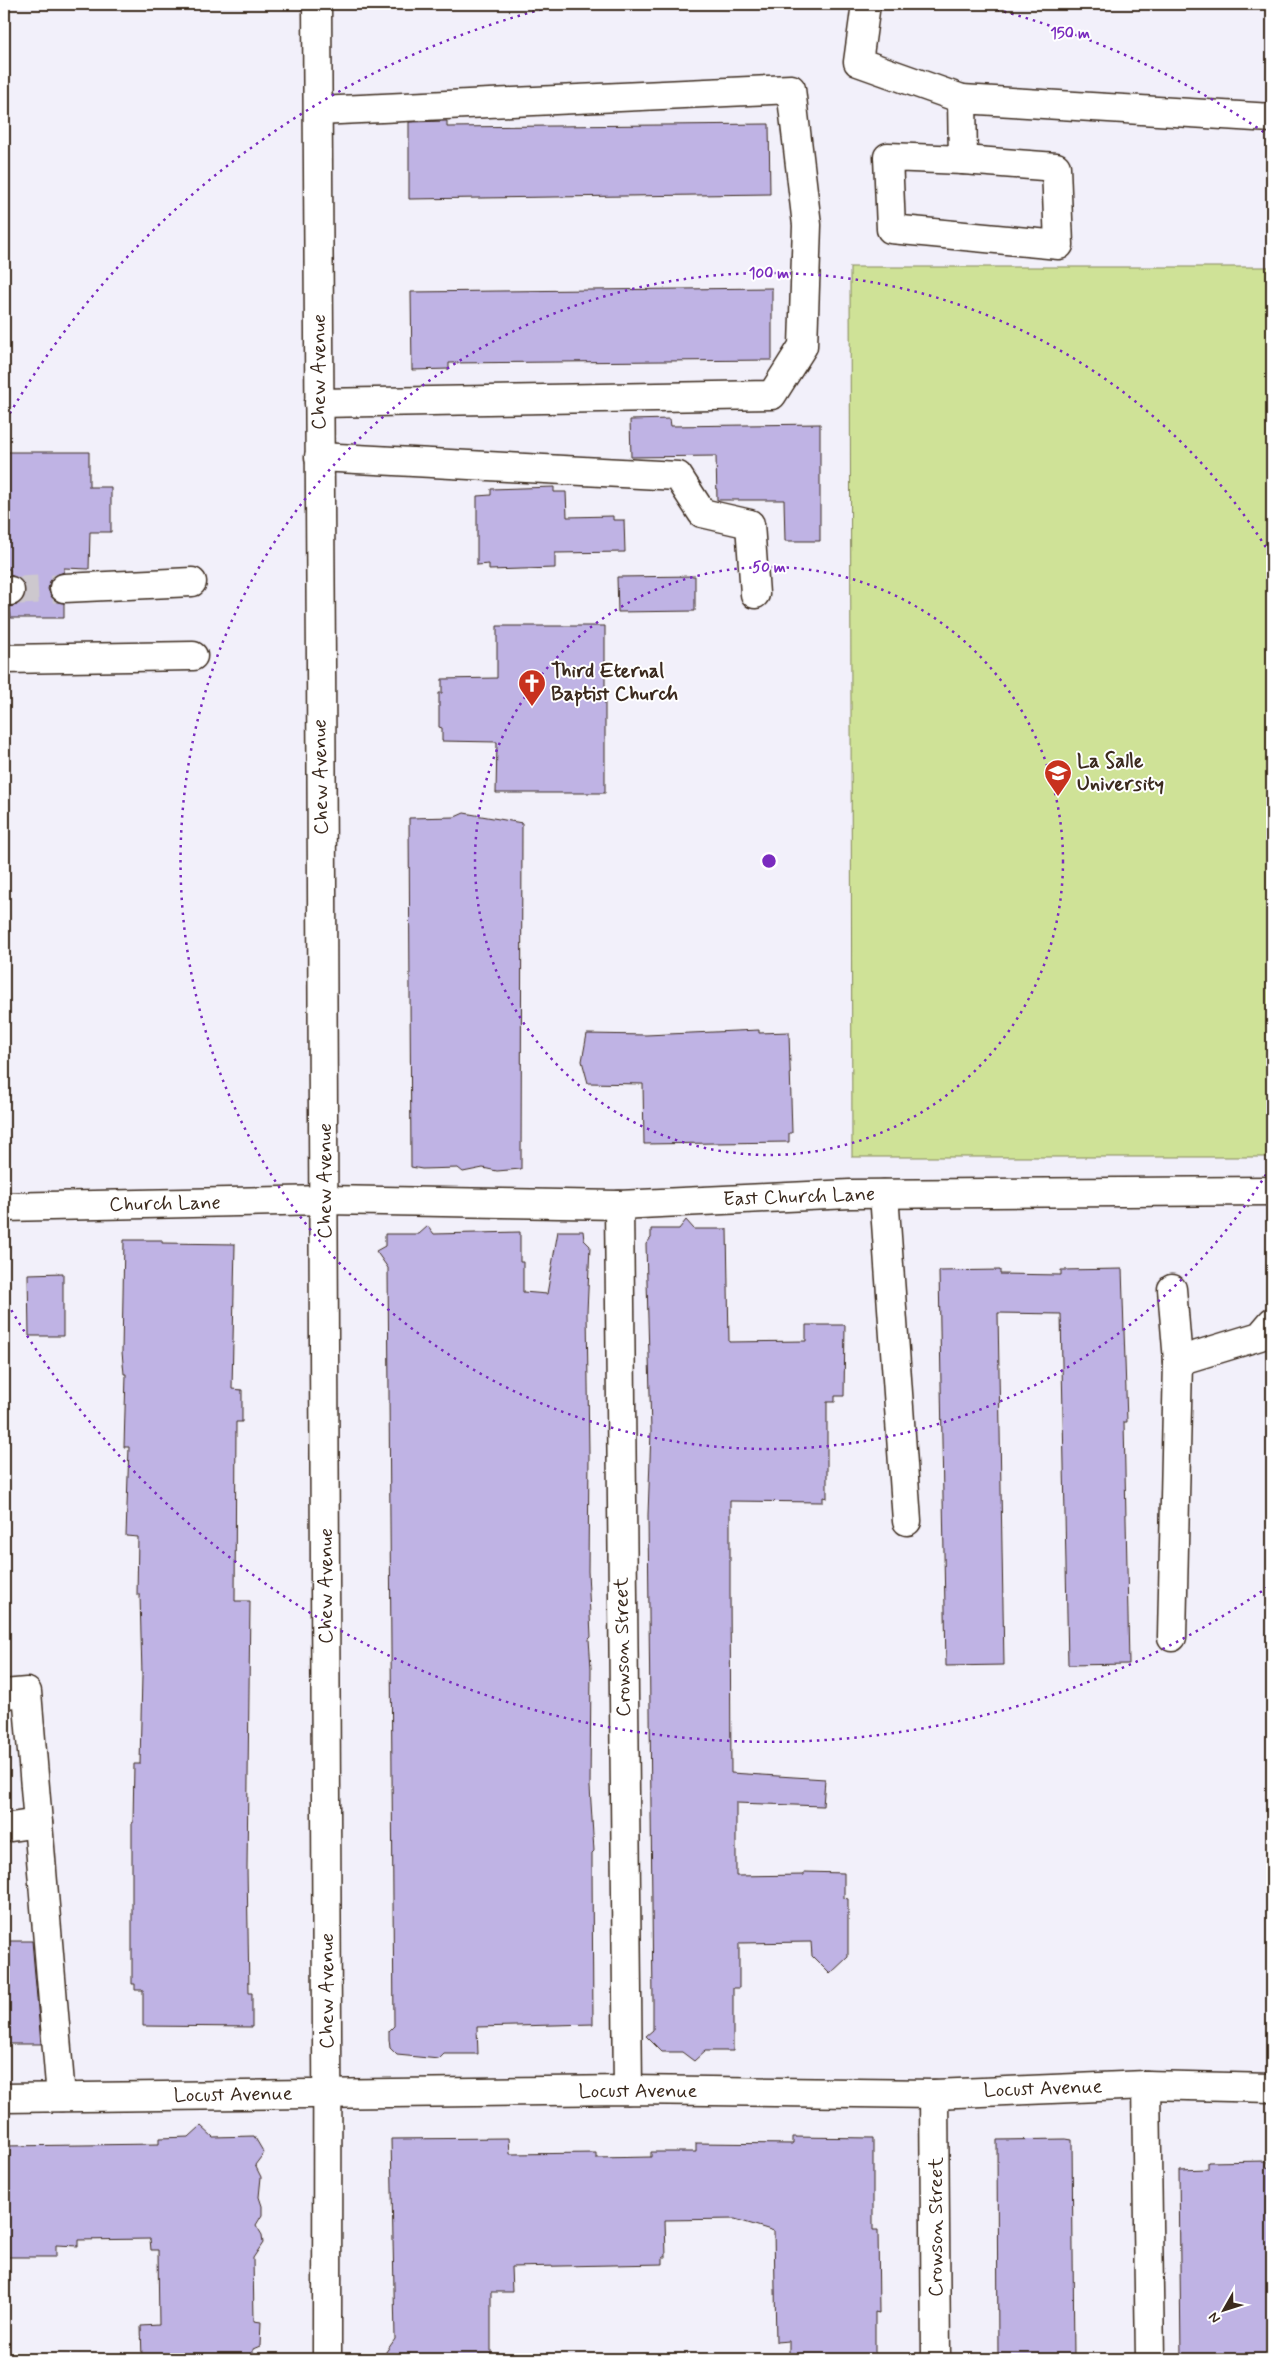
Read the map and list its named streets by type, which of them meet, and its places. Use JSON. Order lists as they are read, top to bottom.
{
  "streets": {
    "street": [
      "Chew Avenue",
      "East Church Lane",
      "Church Lane",
      "Crowson Street",
      "Locust Avenue"
    ]
  },
  "crossings": [
    ["Chew Avenue", "East Church Lane"],
    ["Chew Avenue", "Church Lane"],
    ["Chew Avenue", "Locust Avenue"],
    ["East Church Lane", "Church Lane"],
    ["East Church Lane", "Crowson Street"],
    ["Crowson Street", "Locust Avenue"]
  ],
  "places": {
    "church": ["Third Eternal Baptist Church"],
    "school or university": ["La Salle University"]
  },
  "north": "bottom left",
  "rings": ["150 m", "100 m", "50 m"]
}
